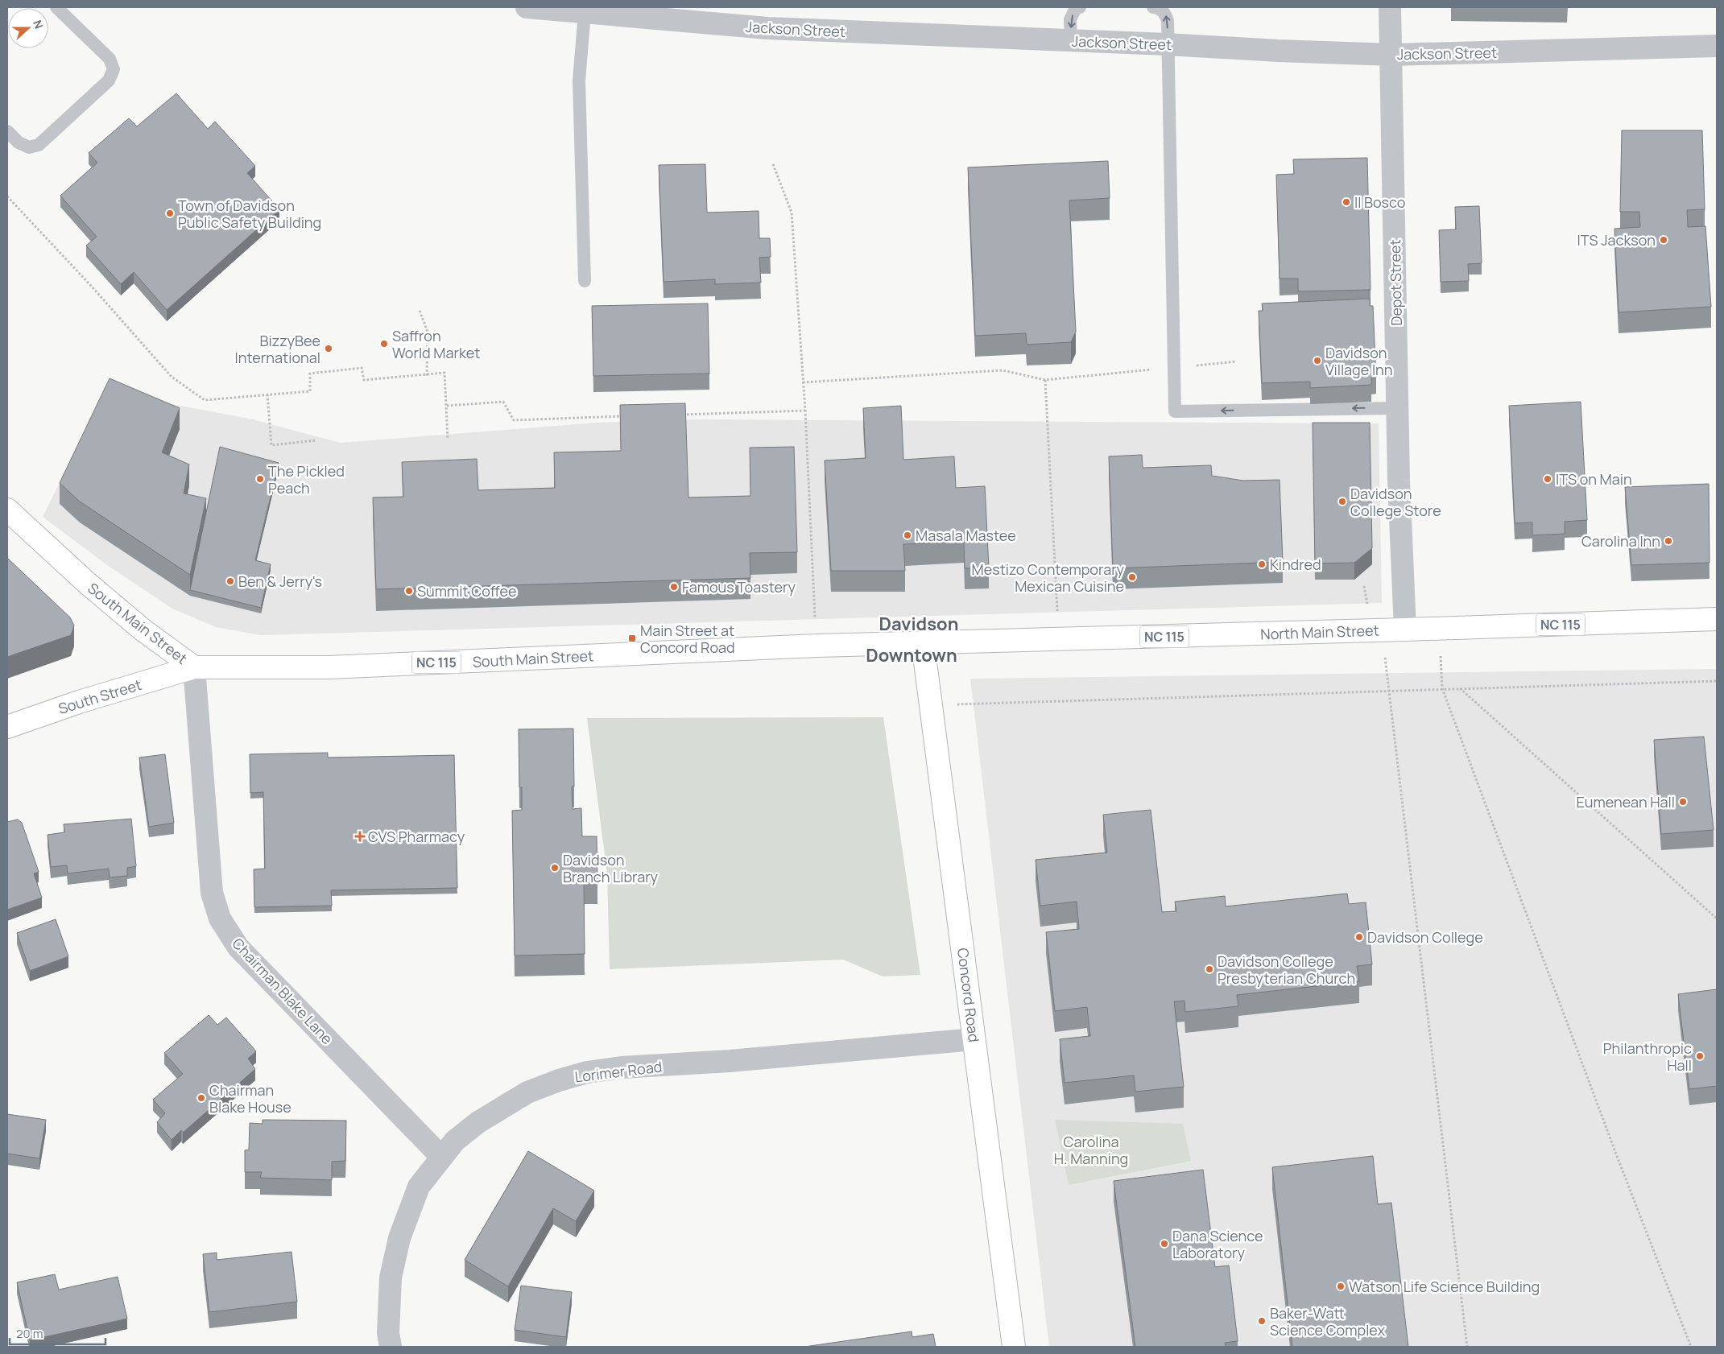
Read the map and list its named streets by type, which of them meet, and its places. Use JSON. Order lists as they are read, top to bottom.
{
  "streets": {
    "main road": [
      "South Main Street",
      "NC 115",
      "North Main Street",
      "South Street",
      "Concord Road"
    ],
    "street": [
      "Jackson Street",
      "Depot Street",
      "Chairman Blake Lane",
      "Lorimer Road"
    ]
  },
  "crossings": [
    ["Jackson Street", "Depot Street"],
    ["Depot Street", "North Main Street"],
    ["South Main Street", "North Main Street"],
    ["South Main Street", "South Street"],
    ["South Main Street", "Chairman Blake Lane"],
    ["South Main Street", "Concord Road"],
    ["North Main Street", "Concord Road"],
    ["South Street", "Chairman Blake Lane"],
    ["Chairman Blake Lane", "Lorimer Road"],
    ["Concord Road", "Lorimer Road"]
  ],
  "districts": ["Davidson", "Downtown"],
  "parks": ["Carolina H. Manning"],
  "places": {
    "other": [
      "Il Bosco",
      "Town of Davidson Public Safety Building",
      "ITS Jackson",
      "Saffron World Market",
      "BizzyBee International",
      "Davidson Village Inn",
      "The Pickled Peach",
      "ITS on Main",
      "Davidson College Store",
      "Masala Mastee",
      "Carolina Inn",
      "Kindred",
      "Mestizo Contemporary Mexican Cuisine",
      "Ben & Jerry's",
      "Famous Toastery",
      "Summit Coffee",
      "Eumenean Hall",
      "Davidson Branch Library",
      "Davidson College",
      "Davidson College Presbyterian Church",
      "Philanthropic Hall",
      "Chairman Blake House",
      "Dana Science Laboratory",
      "Watson Life Science Building",
      "Baker-Watt Science Complex"
    ],
    "transit": ["Main Street at Concord Road"],
    "health": ["CVS Pharmacy"]
  },
  "scale_bar": "20 m",
  "north": "right"
}
